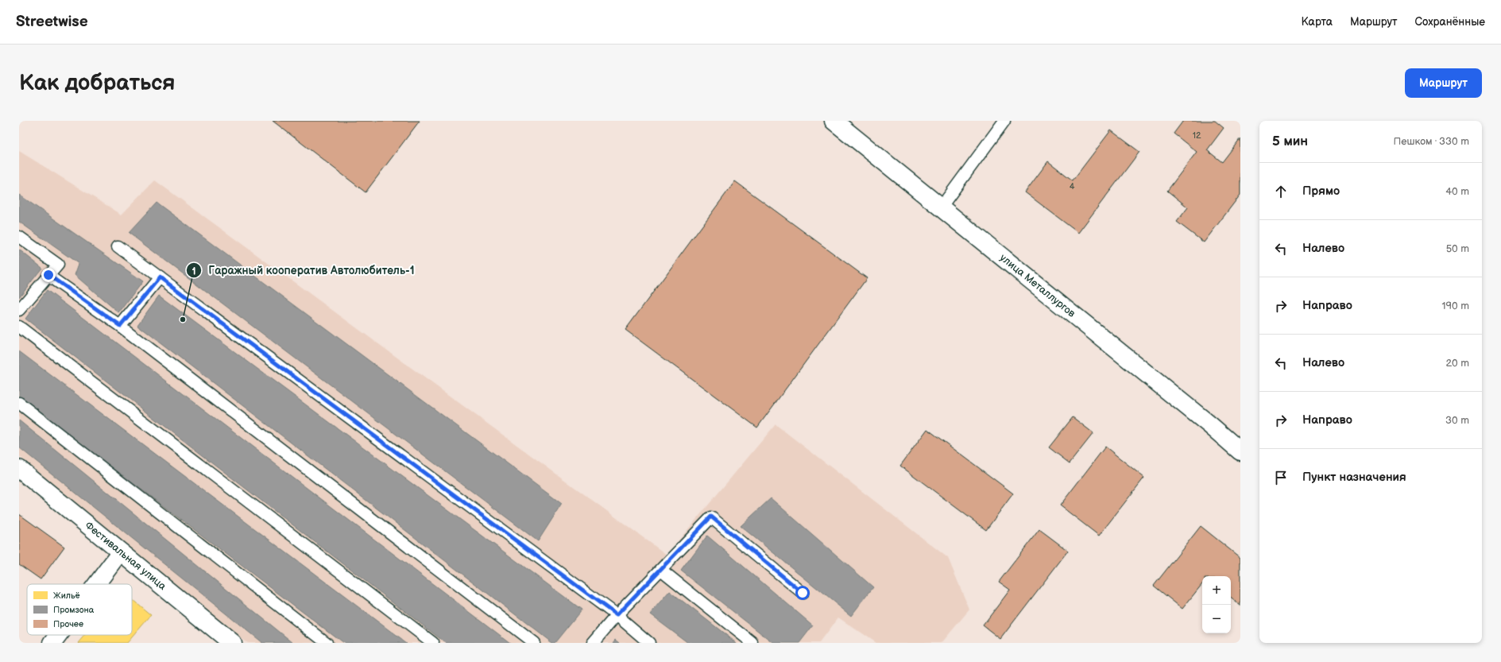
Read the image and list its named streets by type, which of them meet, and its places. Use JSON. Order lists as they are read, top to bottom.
{
  "streets": {
    "main road": ["улица Металлургов", "Фестивальная улица"]
  },
  "places": ["Гаражный кооператив Автолюбитель-1"],
  "house_numbers": ["12", "4"],
  "legend": ["Жильё", "Промзона", "Прочее"],
  "page": {
    "header": "Streetwise",
    "nav": ["Карта", "Маршрут", "Сохранённые"],
    "buttons": "Маршрут",
    "title": "Как добраться",
    "heading": ["5 мин", "Пешком · 330 m"],
    "list": [
      ["Прямо", "40 m"],
      ["Налево", "50 m"],
      ["Направо", "190 m"],
      ["Налево", "20 m"],
      ["Направо", "30 m"],
      "Пункт назначения"
    ],
    "map_buttons": ["+", "−"]
  }
}
